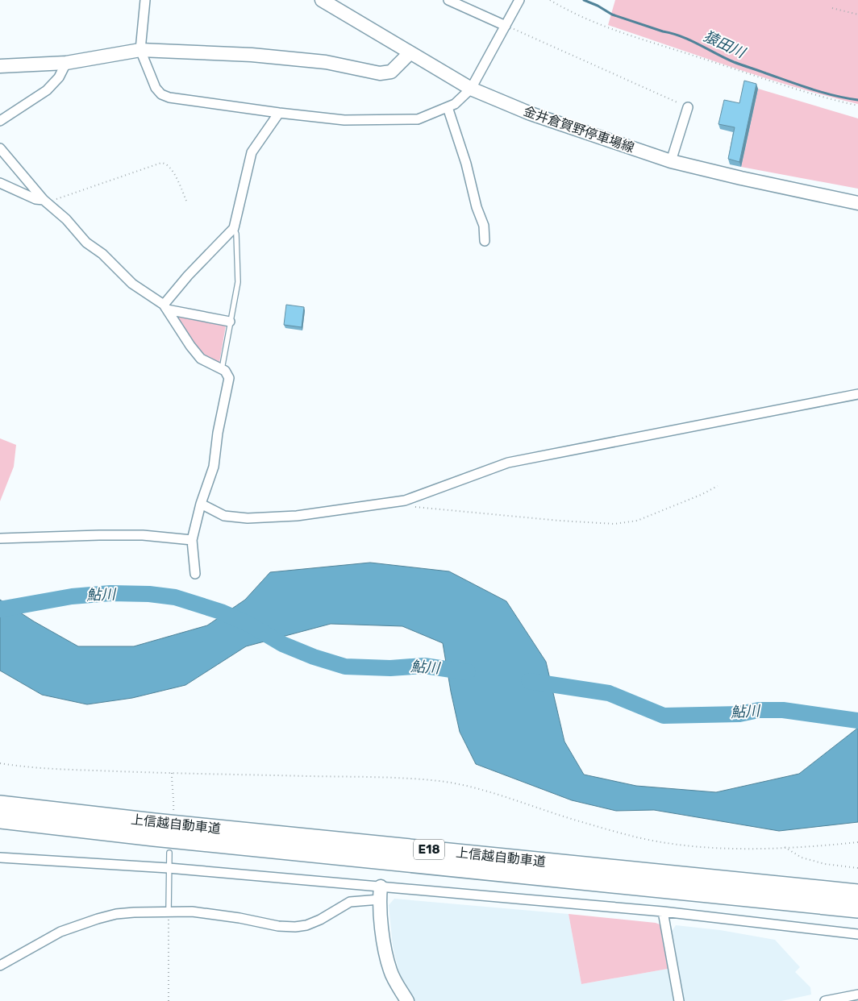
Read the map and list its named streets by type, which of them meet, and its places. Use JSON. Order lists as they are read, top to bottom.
{
  "streets": {
    "highway": ["上信越自動車道", "E18"],
    "main road": ["金井倉賀野停車場線"]
  },
  "water": ["猿田川", "鮎川"]
}
